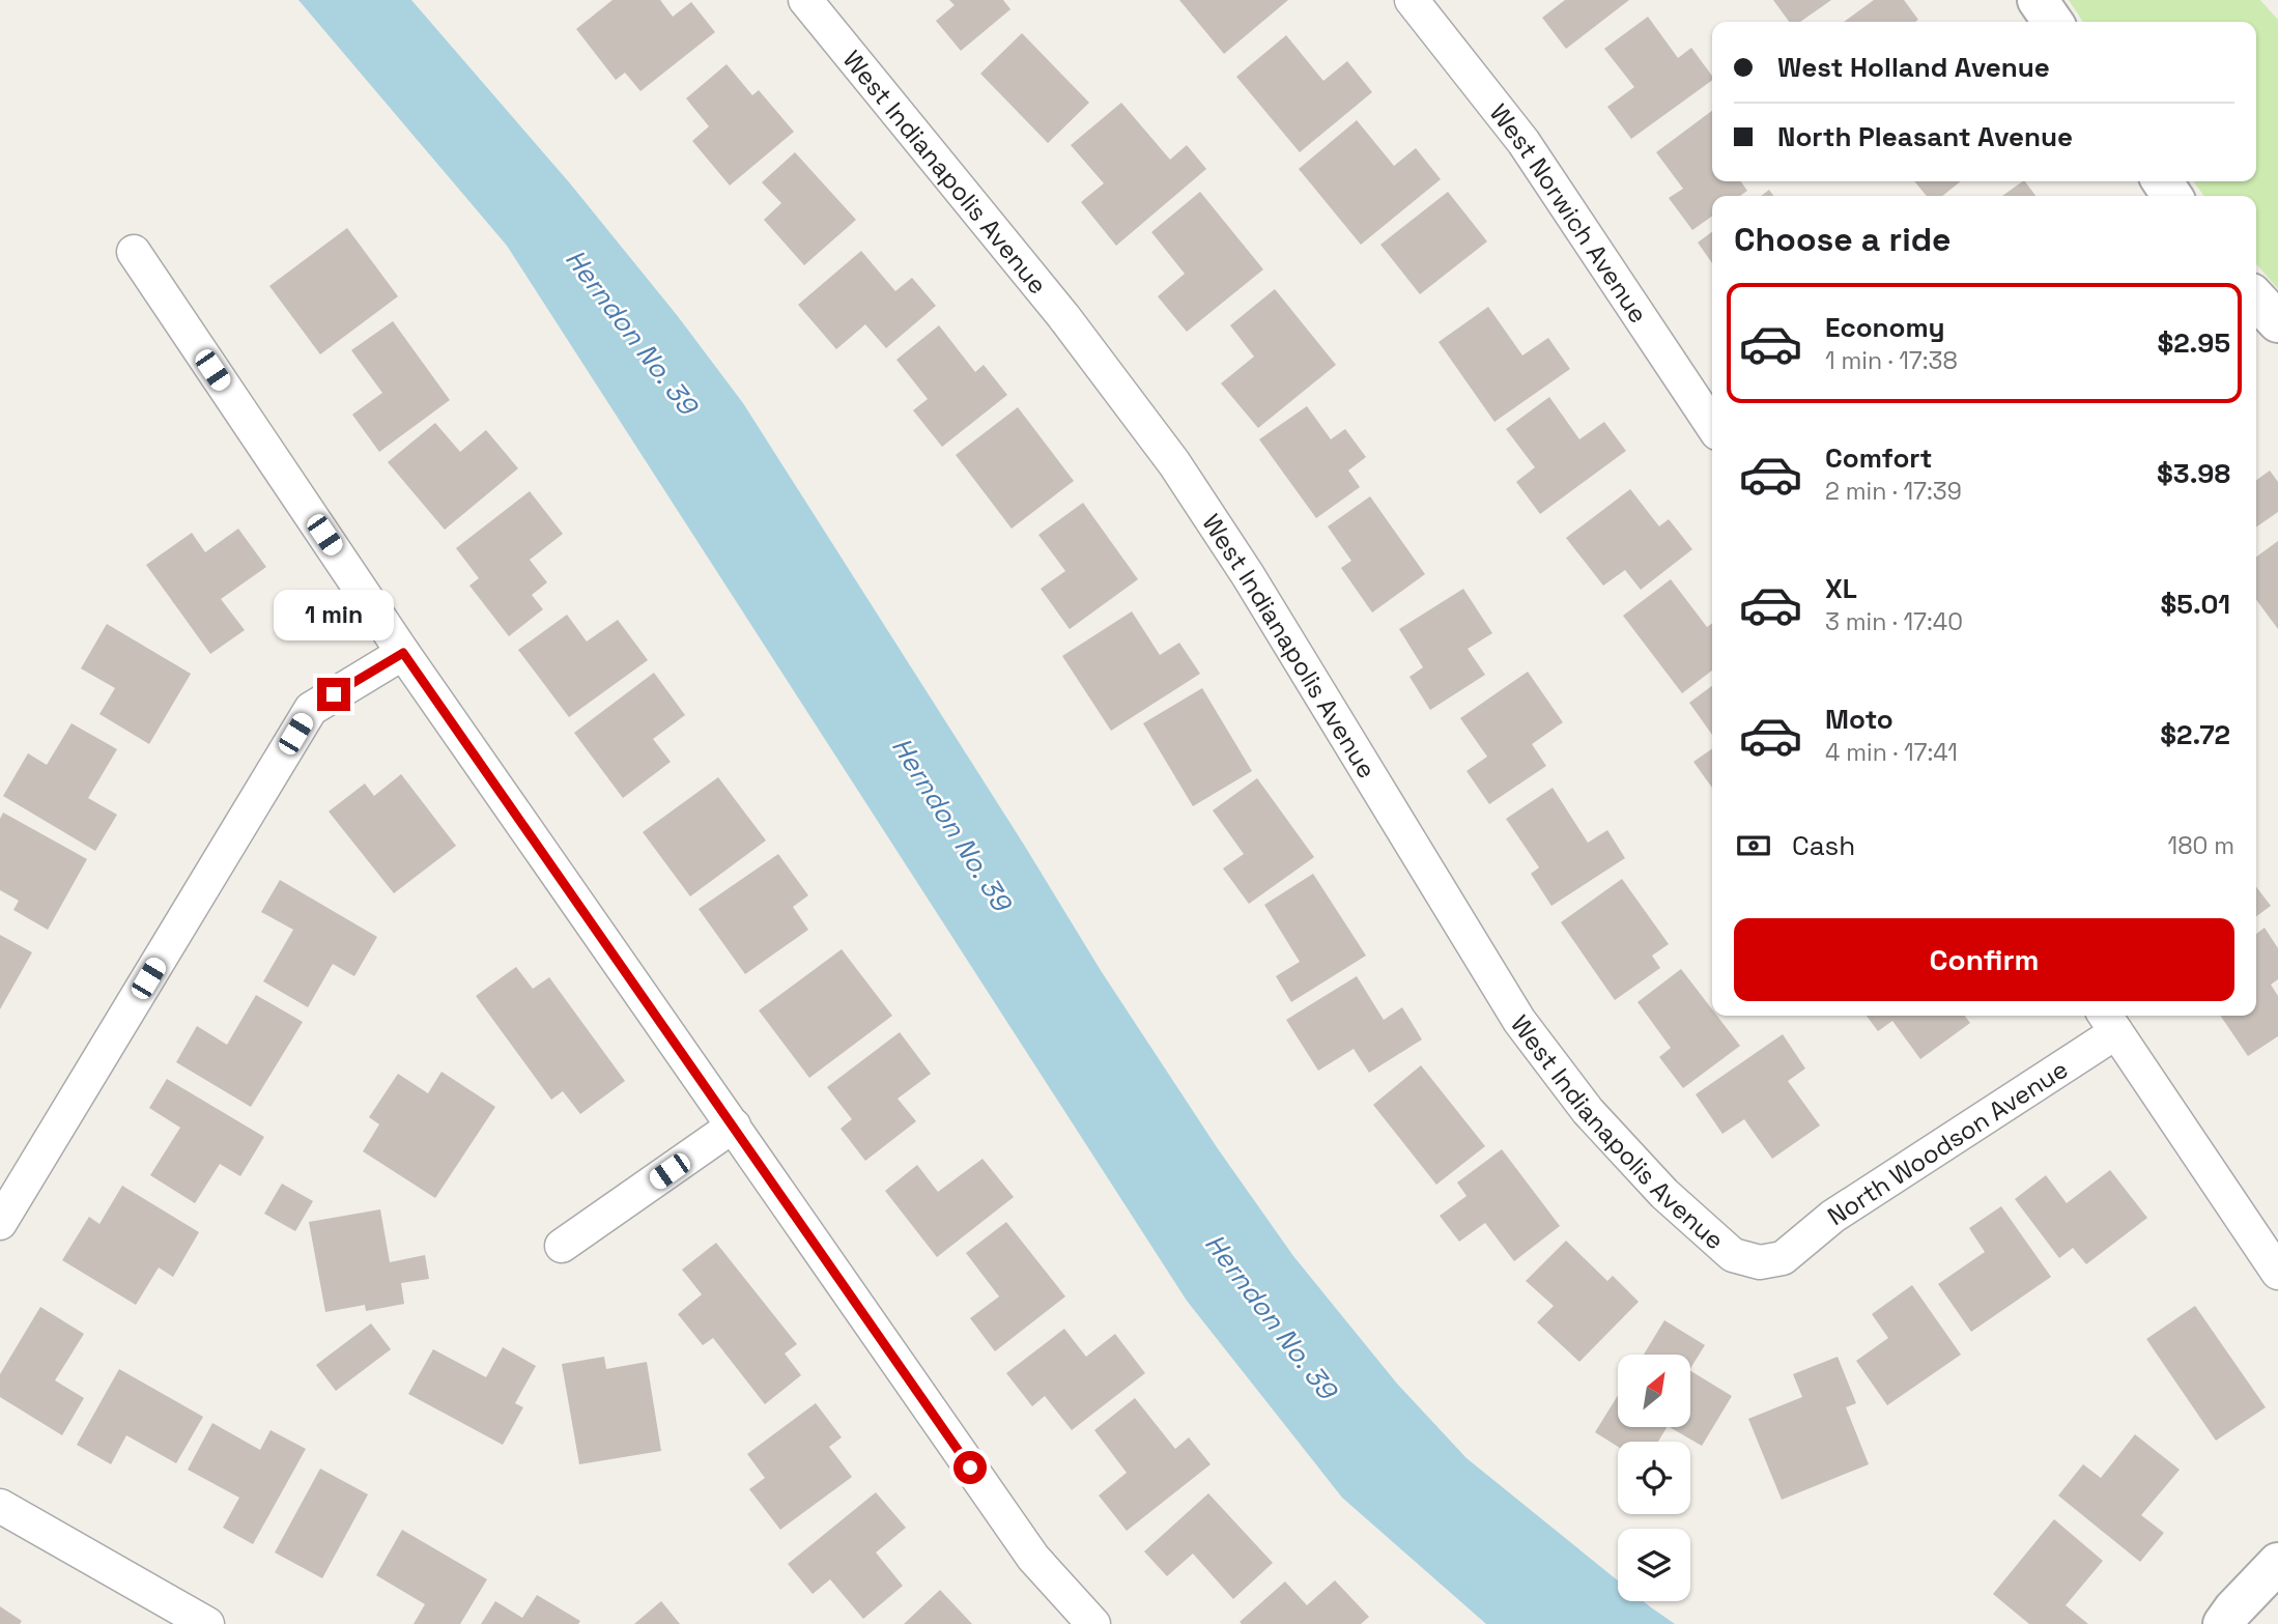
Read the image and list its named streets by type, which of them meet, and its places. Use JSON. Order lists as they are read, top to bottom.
{
  "streets": {
    "street": ["West Indianapolis Avenue", "West Norwich Avenue", "North Woodson Avenue"]
  },
  "crossings": [
    ["West Indianapolis Avenue", "North Woodson Avenue"]
  ],
  "water": ["Herndon No. 39"],
  "north": "top right",
  "page": {
    "banner": ["West Holland Avenue", "North Pleasant Avenue"],
    "heading": "Choose a ride",
    "list": [
      {
        "name": "Economy",
        "note": "1 min · 17:38",
        "value": "$2.95"
      },
      {
        "name": "Comfort",
        "note": "2 min · 17:39",
        "value": "$3.98"
      },
      {
        "name": "XL",
        "note": "3 min · 17:40",
        "value": "$5.01"
      },
      {
        "name": "Moto",
        "note": "4 min · 17:41",
        "value": "$2.72"
      }
    ],
    "bubble": "1 min",
    "pay": ["Cash", "180 m"],
    "buttons": "Confirm"
  }
}
